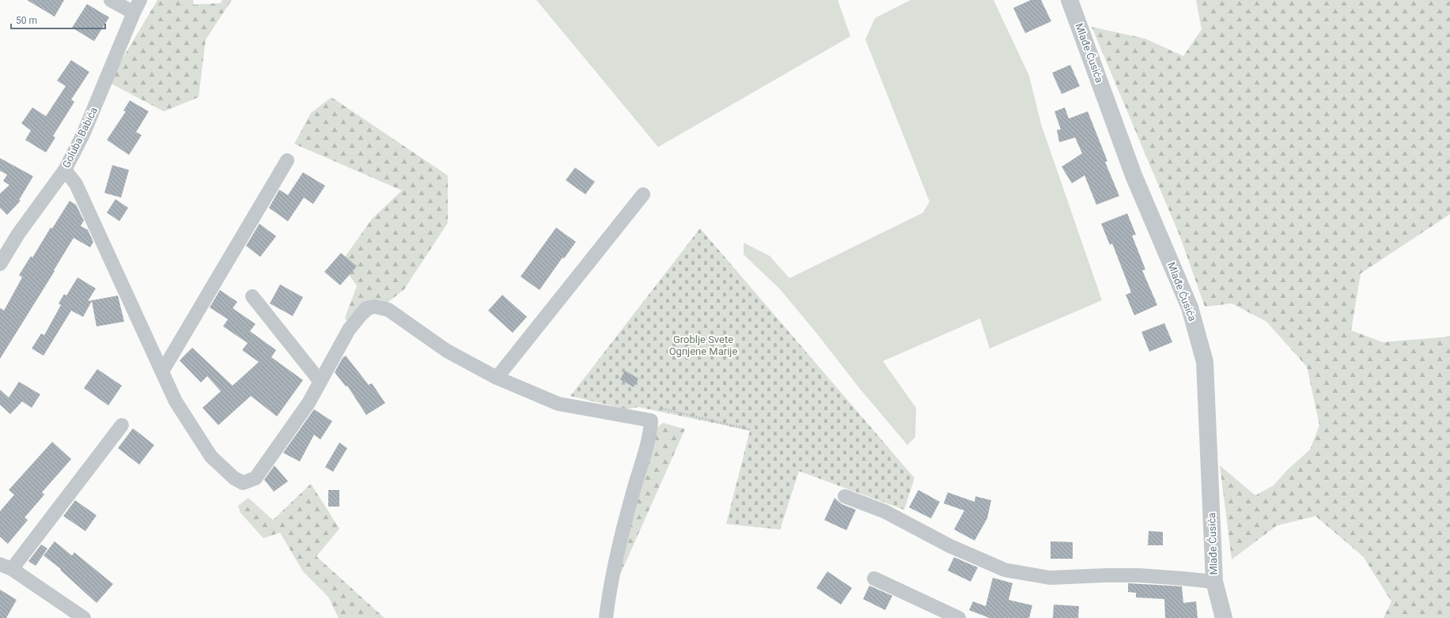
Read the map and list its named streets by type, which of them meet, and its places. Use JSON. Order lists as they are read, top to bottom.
{
  "streets": {
    "street": ["Mlađe Ćusića", "Goluba Babića"]
  },
  "parks": ["Groblje Svete Ognjene Marije"],
  "scale_bar": "50 m"
}
